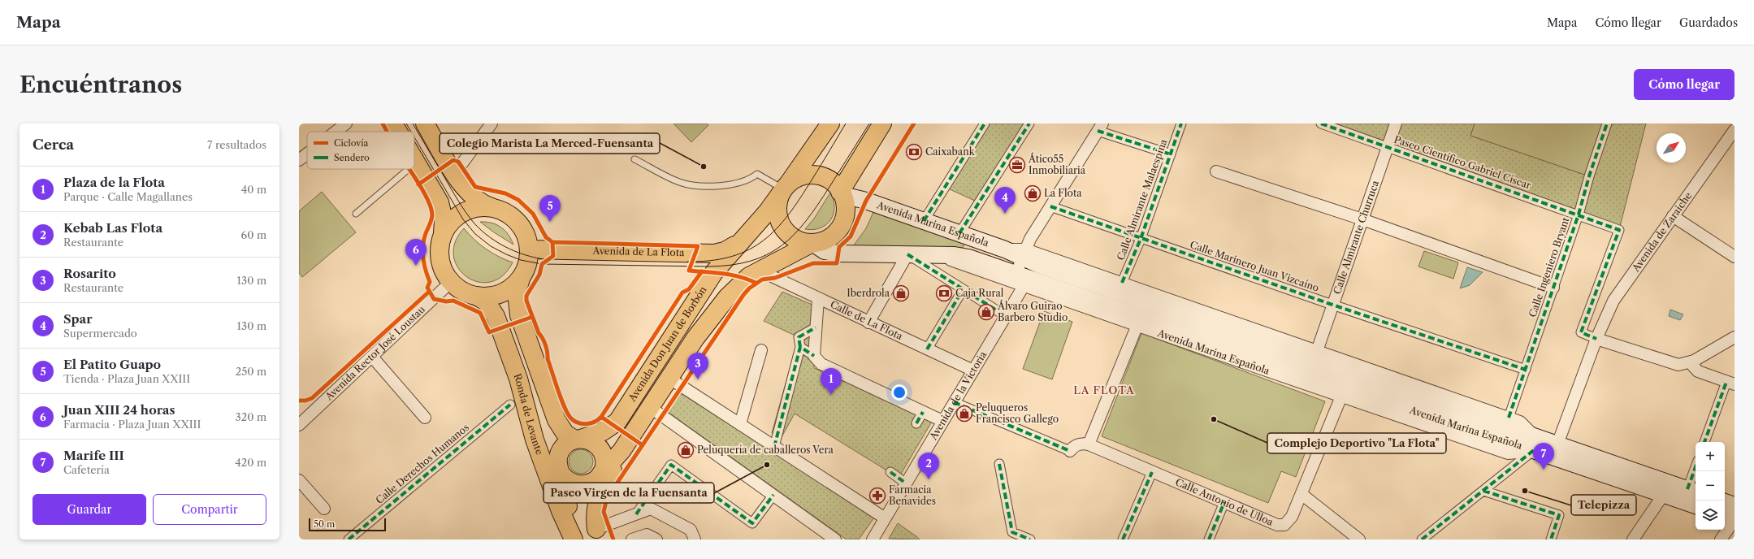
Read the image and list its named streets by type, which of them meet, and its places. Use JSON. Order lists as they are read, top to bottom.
{
  "streets": {
    "main road": [
      "Avenida Marina Española",
      "Avenida de La Flota",
      "Avenida Don Juan de Borbón",
      "Ronda de Levante"
    ],
    "street": [
      "Paseo Científico Gabriel Císcar",
      "Calle Almirante Malaespina",
      "Avenida de Zaraiche",
      "Calle Almirante Churruca",
      "Calle Marinero Juan Vizcaíno",
      "Calle Ingeniero Bryant",
      "Calle de La Flota",
      "Avenida Rector José Loustau",
      "Avenida de la Victoria",
      "Calle Derechos Humanos",
      "Calle Antonio de Ulloa"
    ]
  },
  "crossings": [
    ["Paseo Científico Gabriel Císcar", "Avenida de Zaraiche"],
    ["Paseo Científico Gabriel Císcar", "Calle Almirante Churruca"],
    ["Paseo Científico Gabriel Císcar", "Calle Ingeniero Bryant"],
    ["Calle Almirante Malaespina", "Avenida Marina Española"],
    ["Calle Almirante Malaespina", "Calle Marinero Juan Vizcaíno"],
    ["Avenida Marina Española", "Calle Almirante Churruca"],
    ["Avenida Marina Española", "Calle Ingeniero Bryant"],
    ["Avenida Marina Española", "Avenida Don Juan de Borbón"],
    ["Avenida Marina Española", "Avenida de la Victoria"],
    ["Avenida Marina Española", "Calle Antonio de Ulloa"],
    ["Calle Almirante Churruca", "Calle Marinero Juan Vizcaíno"],
    ["Avenida de La Flota", "Avenida Don Juan de Borbón"],
    ["Avenida de La Flota", "Avenida Rector José Loustau"],
    ["Avenida de La Flota", "Ronda de Levante"],
    ["Calle Marinero Juan Vizcaíno", "Calle Ingeniero Bryant"],
    ["Calle Marinero Juan Vizcaíno", "Avenida de la Victoria"],
    ["Calle de La Flota", "Avenida Don Juan de Borbón"],
    ["Calle de La Flota", "Avenida de la Victoria"],
    ["Avenida Rector José Loustau", "Ronda de Levante"]
  ],
  "districts": ["LA FLOTA"],
  "places": {
    "bank": ["Caixabank", "Caja Rural"],
    "office": ["Ático55 Inmobiliaria"],
    "other": [
      "Colegio Marista La Merced-Fuensanta",
      "Complejo Deportivo \"La Flota\"",
      "Paseo Virgen de la Fuensanta",
      "Telepizza"
    ],
    "shop": [
      "La Flota",
      "Iberdrola",
      "Álvaro Guirao Barbero Studio",
      "Peluqueros Francisco Gallego",
      "Peluquería de caballeros Vera"
    ],
    "pharmacy": ["Farmacia Benavides"]
  },
  "legend": ["Ciclovía", "Sendero"],
  "scale_bar": "50 m",
  "north": "top right",
  "page": {
    "header": "Mapa",
    "nav": ["Mapa", "Cómo llegar", "Guardados"],
    "buttons": [
      "Cómo llegar",
      ["Guardar", "Compartir"]
    ],
    "title": "Encuéntranos",
    "heading": ["Cerca", "7 resultados"],
    "list": [
      {
        "mark": "1",
        "name": "Plaza de la Flota",
        "note": "Parque · Calle Magallanes",
        "value": "40 m"
      },
      {
        "mark": "2",
        "name": "Kebab Las Flota",
        "note": "Restaurante",
        "value": "60 m"
      },
      {
        "mark": "3",
        "name": "Rosarito",
        "note": "Restaurante",
        "value": "130 m"
      },
      {
        "mark": "4",
        "name": "Spar",
        "note": "Supermercado",
        "value": "130 m"
      },
      {
        "mark": "5",
        "name": "El Patito Guapo",
        "note": "Tienda · Plaza Juan XXIII",
        "value": "250 m"
      },
      {
        "mark": "6",
        "name": "Juan XIII 24 horas",
        "note": "Farmacia · Plaza Juan XXIII",
        "value": "320 m"
      },
      {
        "mark": "7",
        "name": "Marife III",
        "note": "Cafetería",
        "value": "420 m"
      }
    ],
    "pins": [
      "4",
      "5",
      "6",
      "3",
      "1",
      "7",
      "2"
    ],
    "map_buttons": ["+", "−"],
    "scale": "50 m"
  }
}
